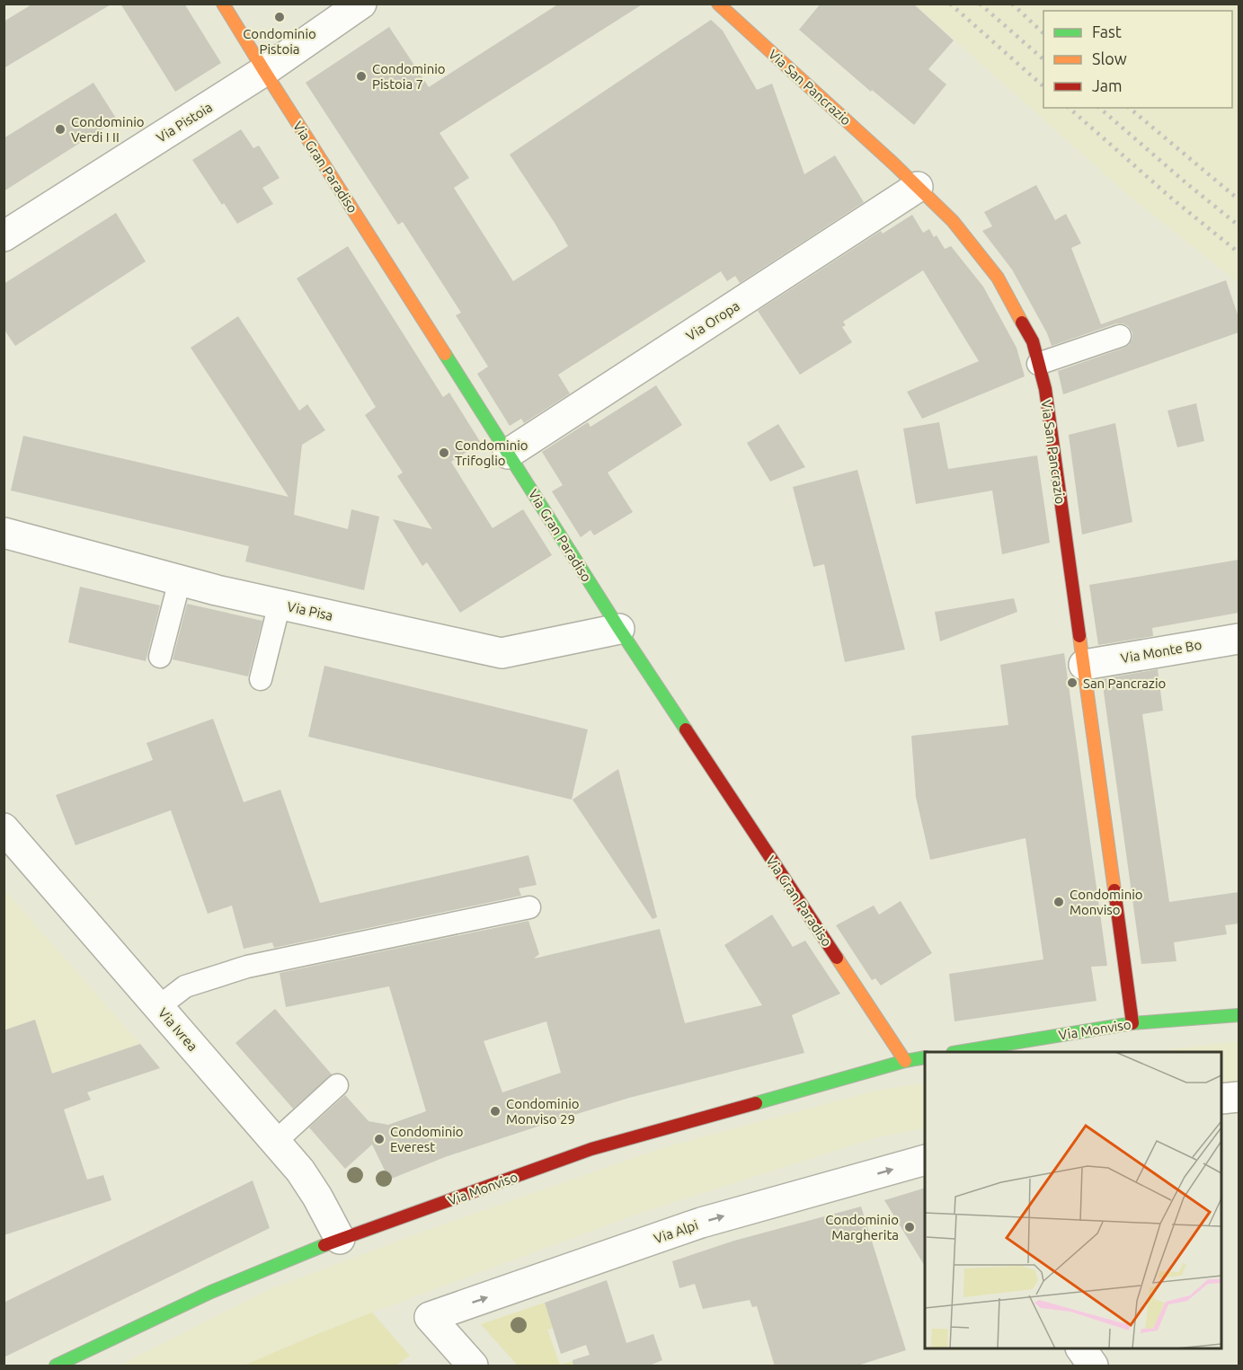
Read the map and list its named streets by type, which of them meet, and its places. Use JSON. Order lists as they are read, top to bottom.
{
  "streets": {
    "street": [
      "Via San Pancrazio",
      "Via Pistoia",
      "Via Gran Paradiso",
      "Via Oropa",
      "Via Pisa",
      "Via Monte Bo",
      "Via Ivrea",
      "Via Monviso",
      "Via Alpi"
    ]
  },
  "crossings": [
    ["Via San Pancrazio", "Via Oropa"],
    ["Via San Pancrazio", "Via Monte Bo"],
    ["Via San Pancrazio", "Via Monviso"],
    ["Via Pistoia", "Via Gran Paradiso"],
    ["Via Gran Paradiso", "Via Oropa"],
    ["Via Gran Paradiso", "Via Pisa"],
    ["Via Gran Paradiso", "Via Monviso"],
    ["Via Ivrea", "Via Monviso"]
  ],
  "one_way": ["Via Alpi"],
  "places": [
    "Condominio Pistoia",
    "Condominio Pistoia 7",
    "Condominio Verdi I II",
    "Condominio Trifoglio",
    "San Pancrazio",
    "Condominio Monviso",
    "Condominio Monviso 29",
    "Condominio Everest",
    "Condominio Margherita"
  ],
  "legend": ["Fast", "Slow", "Jam"]
}
